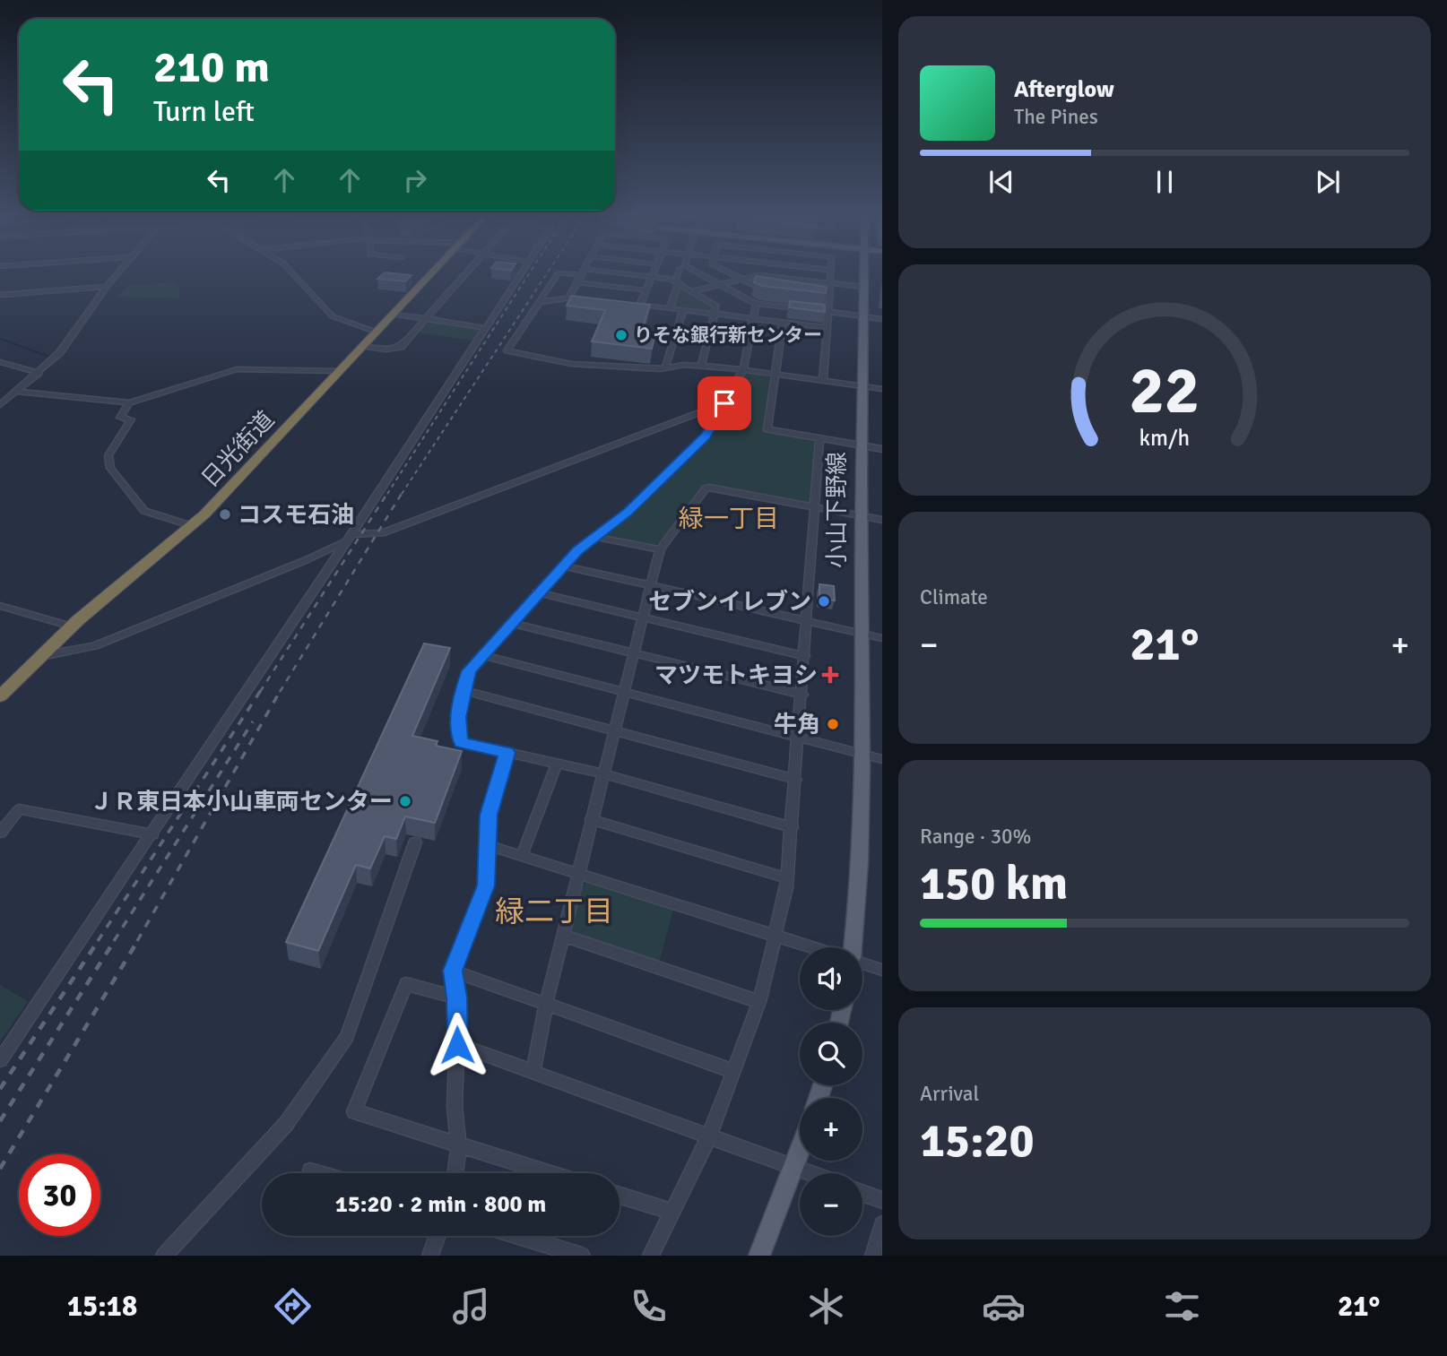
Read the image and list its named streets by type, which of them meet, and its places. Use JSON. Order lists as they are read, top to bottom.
{
  "streets": {
    "highway": ["日光街道"],
    "main road": ["小山下野線"]
  },
  "districts": ["緑一丁目", "緑二丁目"],
  "places": {
    "other": [
      "りそな銀行新センター",
      "コスモ石油",
      "セブンイレブン",
      "牛角",
      "ＪＲ東日本小山車両センター"
    ],
    "health": ["マツモトキヨシ"]
  },
  "page": {
    "turn": ["210 m", "Turn left"],
    "song": ["Afterglow", "The Pines"],
    "tile": [
      "Climate",
      ["Range · 30%", "150 km"],
      ["Arrival", "15:20"]
    ],
    "heat": ["−", "21°", "+"],
    "map_buttons": ["+", "−"],
    "limit": "30",
    "trip": "15:20 · 2 min · 800 m",
    "tabs": ["15:18", "21°"],
    "gauge": ["22", "km/h"]
  }
}
